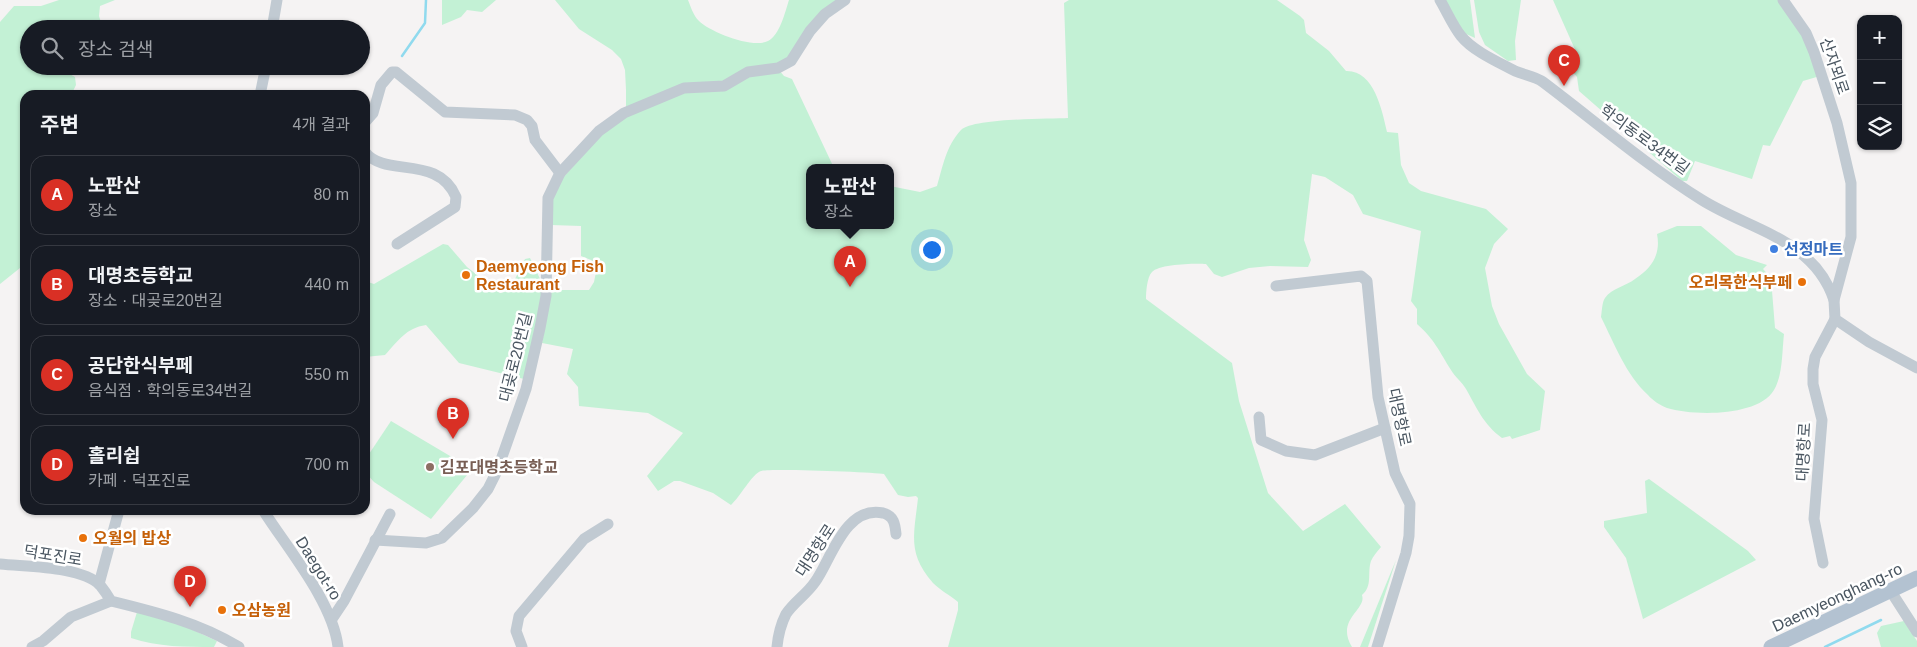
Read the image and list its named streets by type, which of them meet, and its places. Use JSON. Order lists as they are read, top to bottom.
{
  "streets": {
    "main road": ["Daemyeonghang-ro"],
    "street": [
      "산자뫼로",
      "학의동로34번길",
      "대곶로20번길",
      "대명항로",
      "덕포진로",
      "Daegot-ro"
    ]
  },
  "crossings": [
    ["산자뫼로", "학의동로34번길"],
    ["산자뫼로", "대명항로"]
  ],
  "places": [
    "선정마트",
    "Daemyeong Fish Restaurant",
    "오리목한식부페",
    "김포대명초등학교",
    "오월의 밥상",
    "오삼농원"
  ],
  "page": {
    "map_buttons": ["+", "−"],
    "search": "장소 검색",
    "pins": [
      "C",
      "A",
      "B",
      "D"
    ],
    "heading": ["주변", "4개 결과"],
    "list": [
      {
        "mark": "A",
        "name": "노판산",
        "note": "장소",
        "value": "80 m"
      },
      {
        "mark": "B",
        "name": "대명초등학교",
        "note": "장소 · 대곶로20번길",
        "value": "440 m"
      },
      {
        "mark": "C",
        "name": "공단한식부페",
        "note": "음식점 · 학의동로34번길",
        "value": "550 m"
      },
      {
        "mark": "D",
        "name": "홀리쉽",
        "note": "카페 · 덕포진로",
        "value": "700 m"
      }
    ],
    "popup": ["노판산", "장소"]
  }
}
